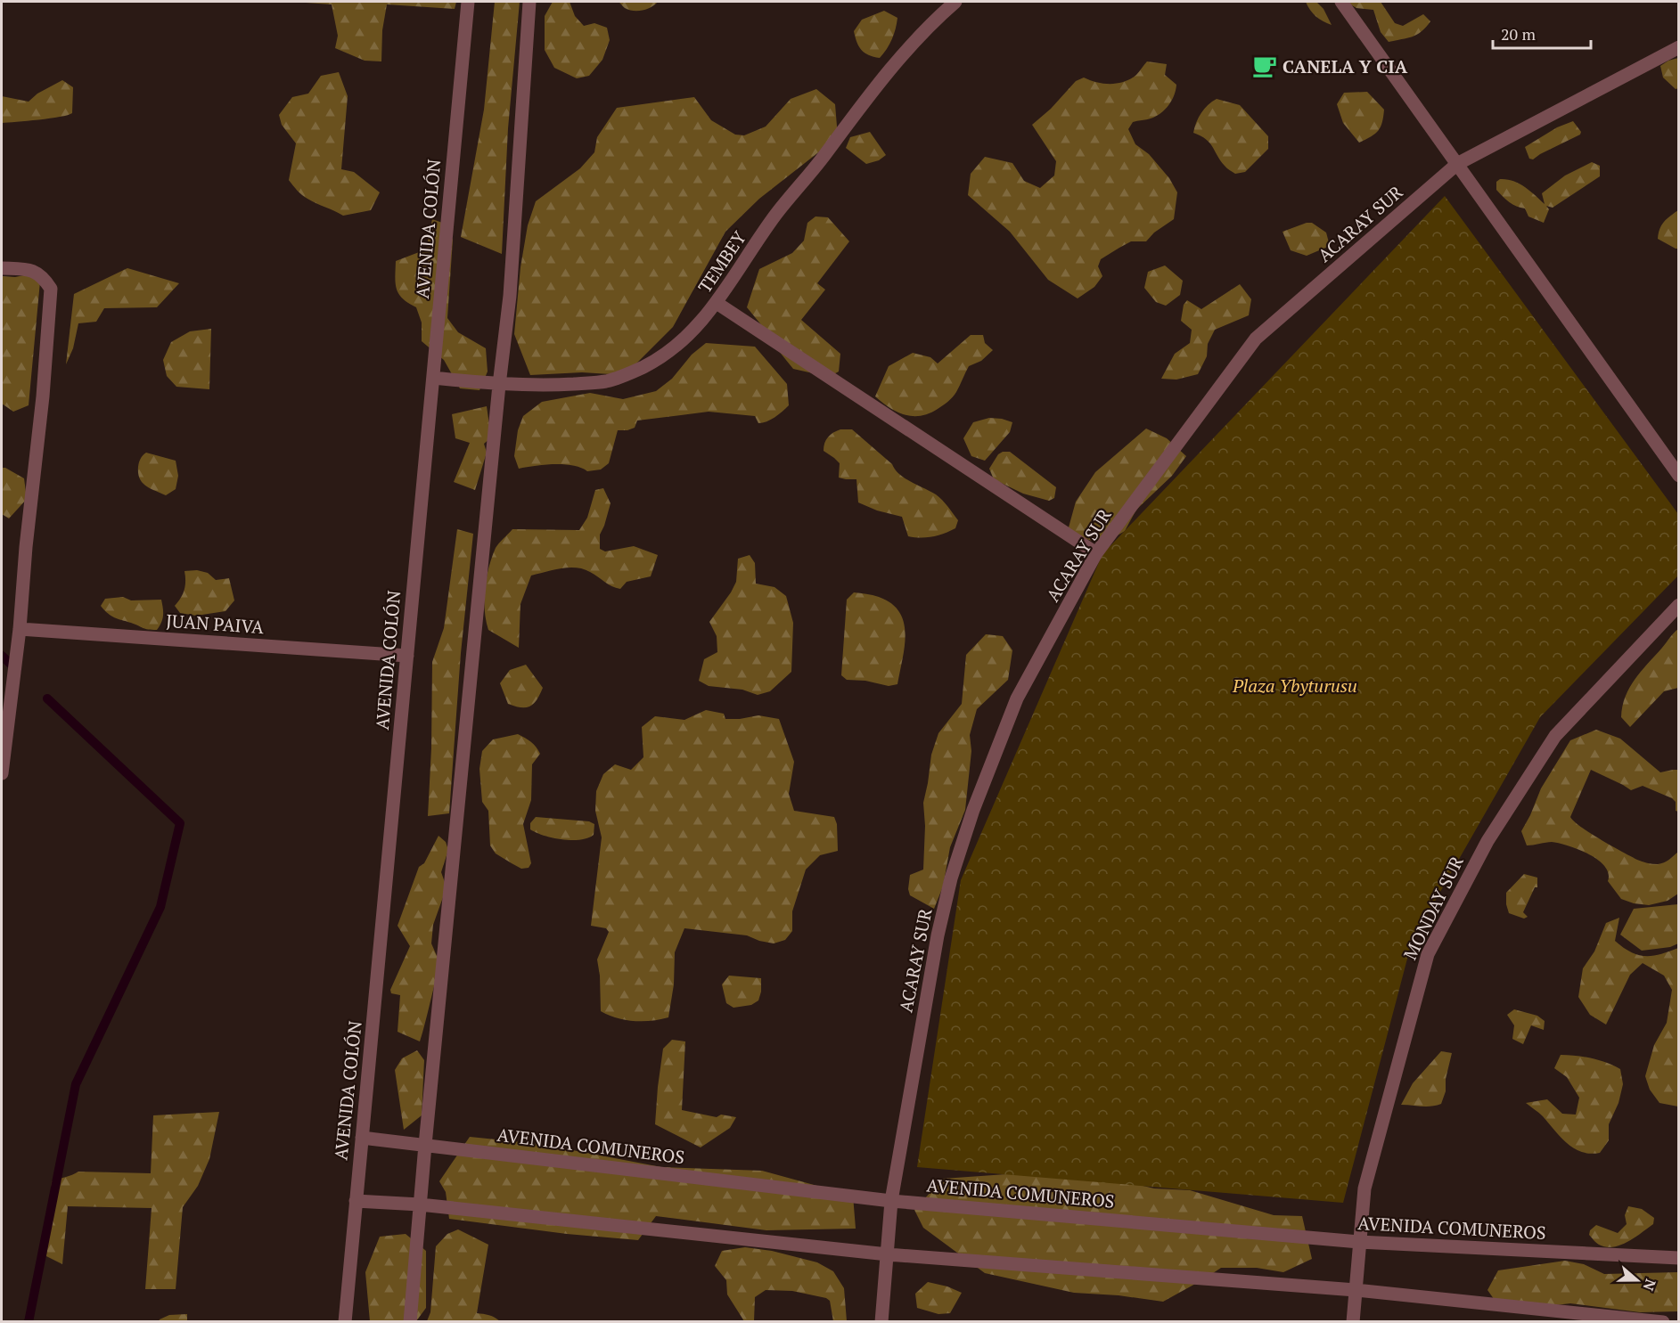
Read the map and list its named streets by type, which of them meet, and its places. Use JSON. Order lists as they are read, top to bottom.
{
  "streets": {
    "street": [
      "ACARAY SUR",
      "AVENIDA COLÓN",
      "TEMBEY",
      "JUAN PAIVA",
      "MONDAY SUR",
      "AVENIDA COMUNEROS"
    ]
  },
  "crossings": [
    ["ACARAY SUR", "AVENIDA COMUNEROS"],
    ["AVENIDA COLÓN", "TEMBEY"],
    ["AVENIDA COLÓN", "JUAN PAIVA"],
    ["AVENIDA COLÓN", "AVENIDA COMUNEROS"],
    ["MONDAY SUR", "AVENIDA COMUNEROS"]
  ],
  "parks": ["Plaza Ybyturusu"],
  "places": {
    "cafe": ["CANELA Y CIA"]
  },
  "scale_bar": "20 m",
  "north": "right"
}
